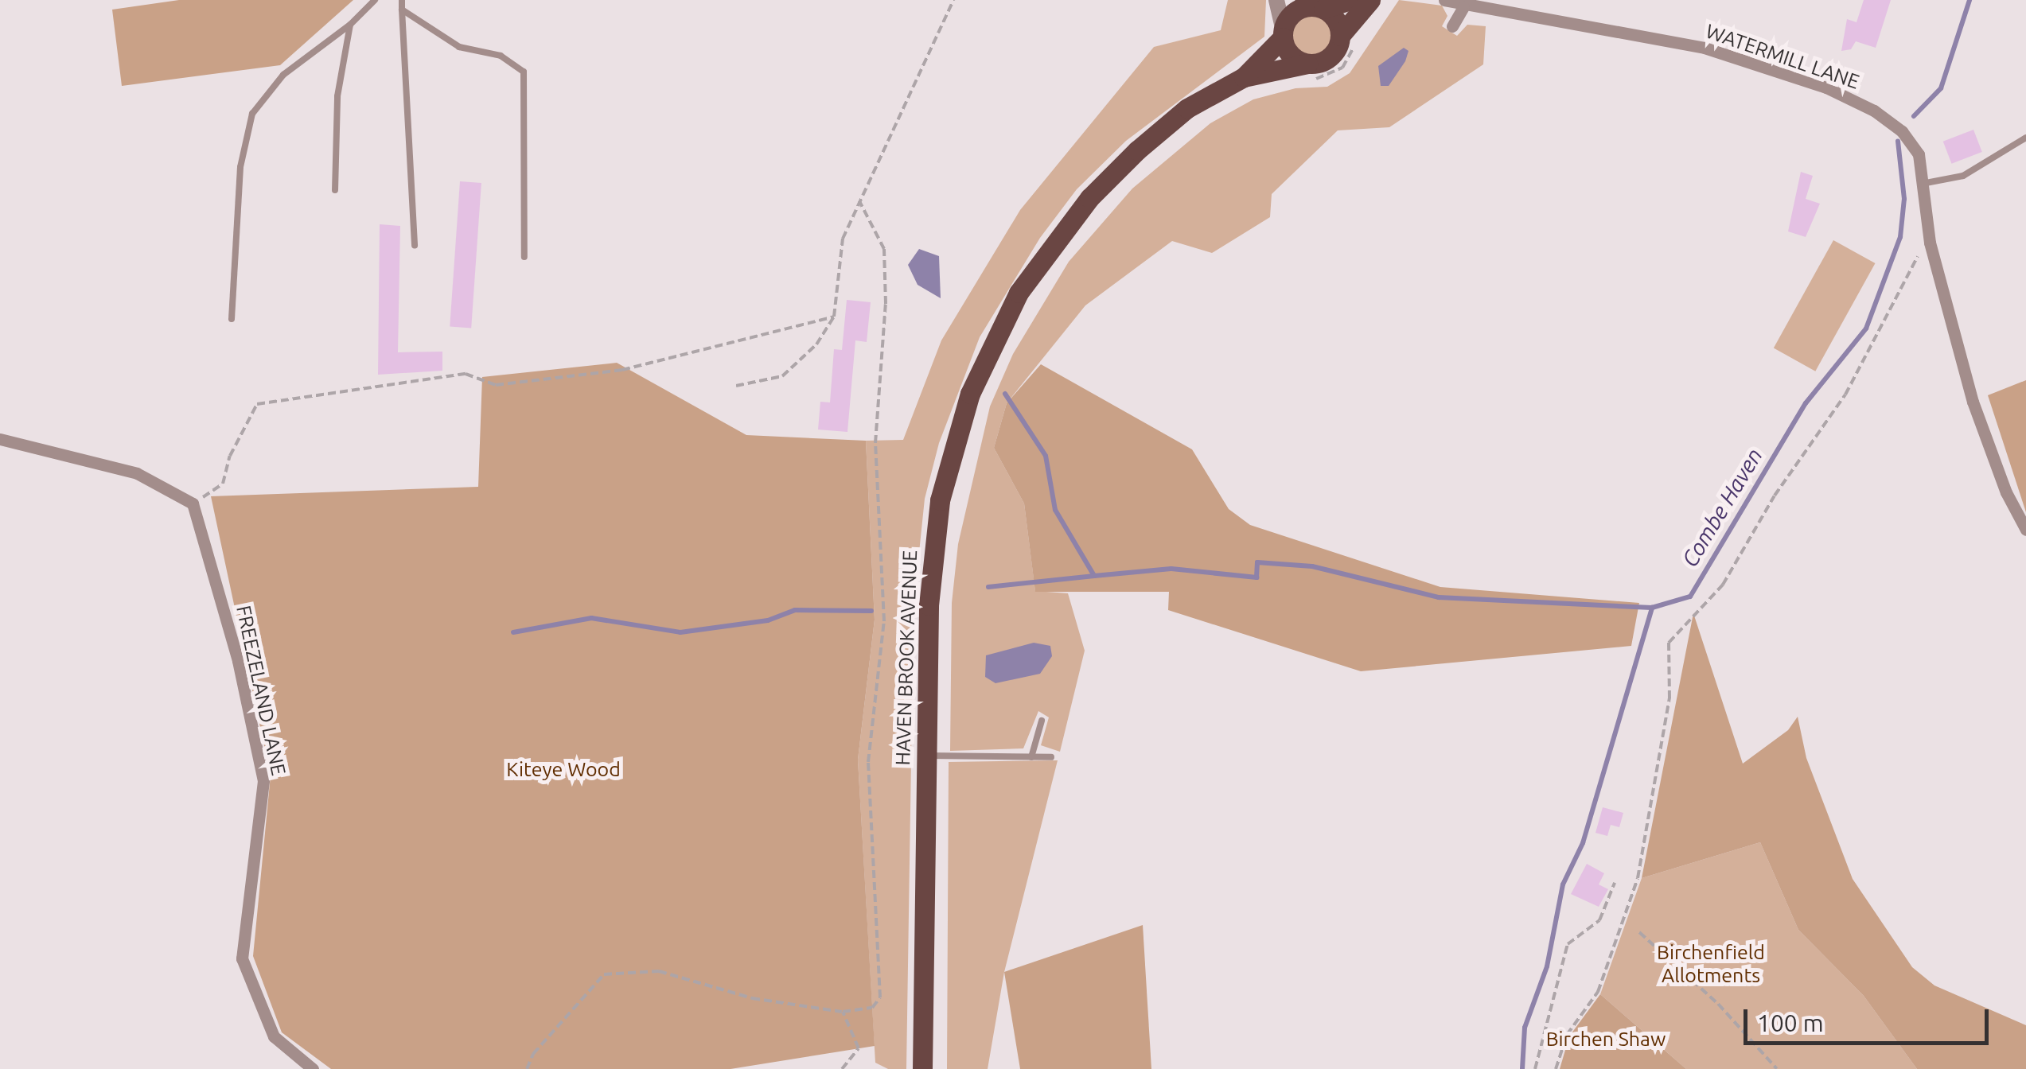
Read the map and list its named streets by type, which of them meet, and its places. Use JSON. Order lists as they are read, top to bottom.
{
  "streets": {
    "main road": ["HAVEN BROOK AVENUE"],
    "street": ["WATERMILL LANE", "FREEZELAND LANE"]
  },
  "water": ["Combe Haven"],
  "parks": ["Kiteye Wood", "Birchenfield Allotments", "Birchen Shaw"],
  "scale_bar": "100 m"
}
